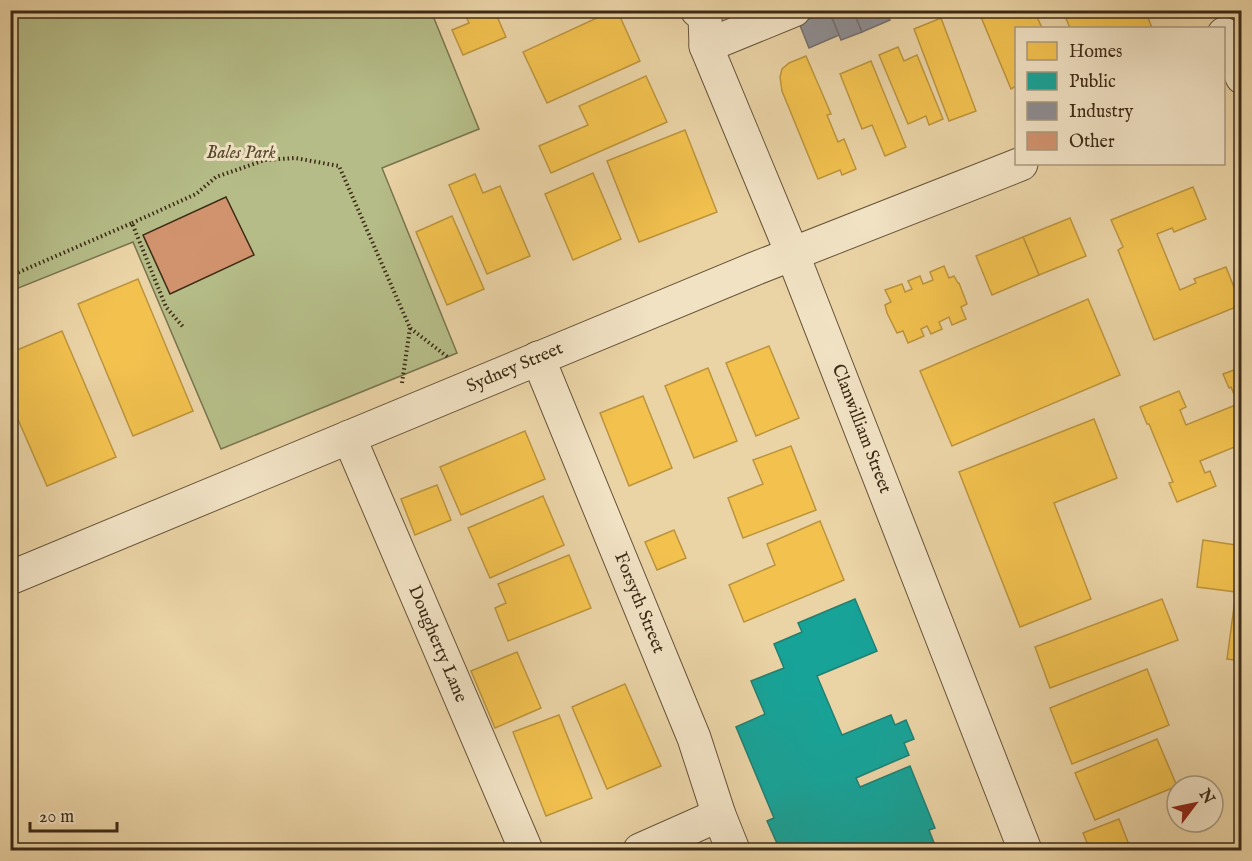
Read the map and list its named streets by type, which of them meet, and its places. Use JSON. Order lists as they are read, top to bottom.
{
  "streets": {
    "street": [
      "Sydney Street",
      "Clanwilliam Street",
      "Forsyth Street",
      "Dougherty Lane"
    ]
  },
  "crossings": [
    ["Sydney Street", "Clanwilliam Street"],
    ["Sydney Street", "Forsyth Street"],
    ["Sydney Street", "Dougherty Lane"]
  ],
  "parks": ["Bales Park"],
  "legend": [
    "Homes",
    "Public",
    "Industry",
    "Other"
  ],
  "scale_bar": "20 m",
  "north": "top right"
}
